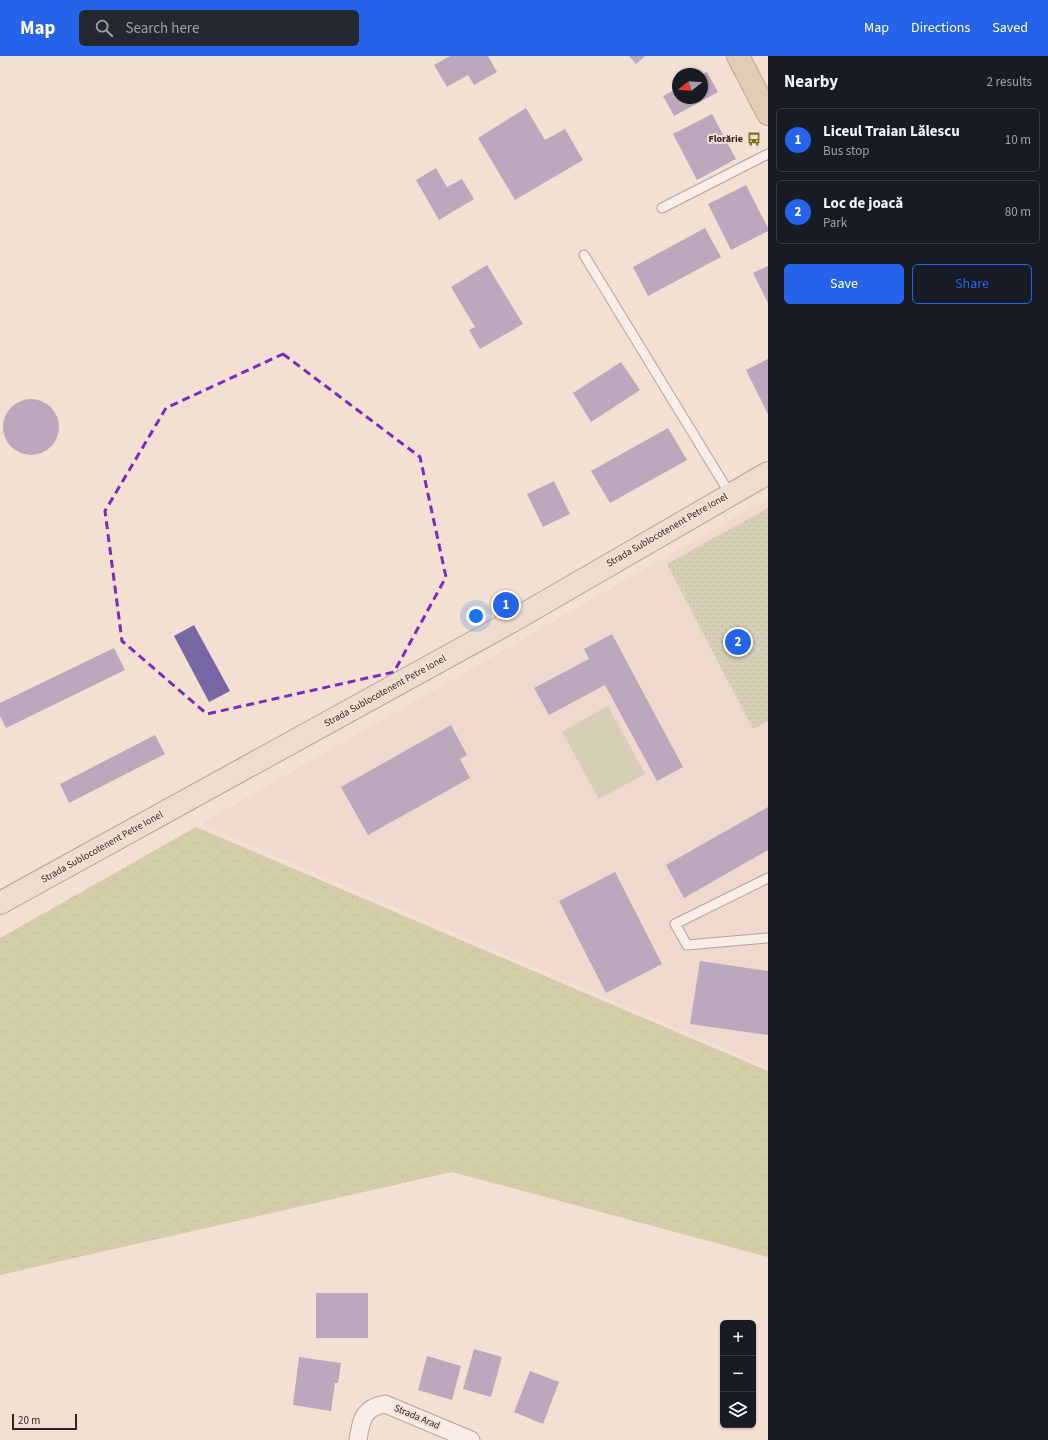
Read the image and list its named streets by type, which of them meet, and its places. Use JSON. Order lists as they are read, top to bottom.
{
  "streets": {
    "main road": ["Strada Sublocotenent Petre Ionel"],
    "street": ["Strada Arad"]
  },
  "places": {
    "bus stop": ["Florărie"]
  },
  "scale_bar": "20 m",
  "north": "left",
  "page": {
    "header": "Map",
    "search": "Search here",
    "nav": ["Map", "Directions", "Saved"],
    "heading": ["Nearby", "2 results"],
    "list": [
      {
        "mark": "1",
        "name": "Liceul Traian Lălescu",
        "note": "Bus stop",
        "value": "10 m"
      },
      {
        "mark": "2",
        "name": "Loc de joacă",
        "note": "Park",
        "value": "80 m"
      }
    ],
    "buttons": ["Save", "Share"],
    "pins": ["1", "2"],
    "map_buttons": ["+", "−"],
    "scale": "20 m"
  }
}
